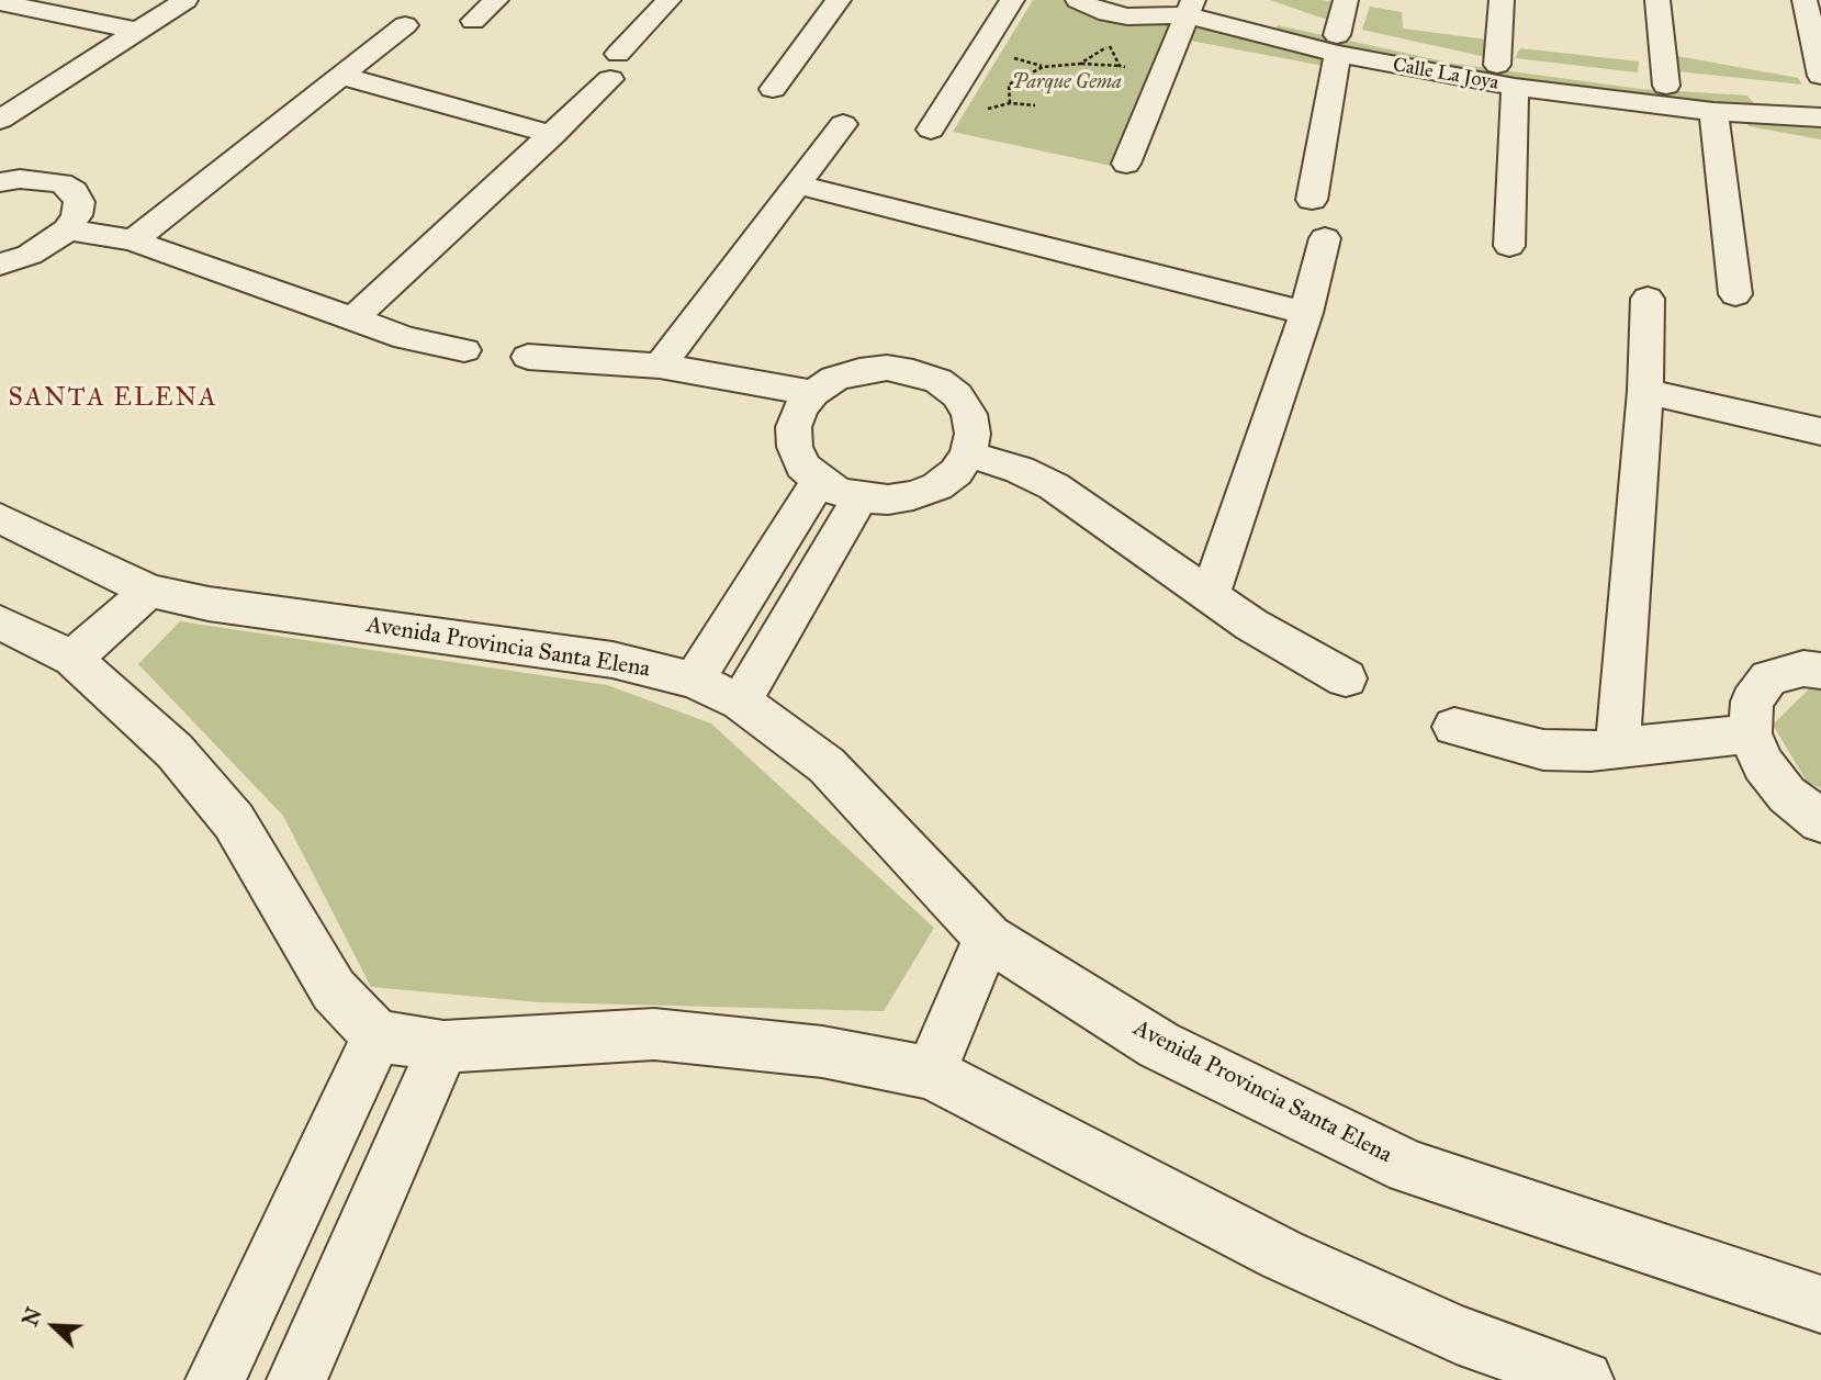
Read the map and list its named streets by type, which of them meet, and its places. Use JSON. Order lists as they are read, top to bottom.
{
  "streets": {
    "street": ["Calle La Joya", "Avenida Provincia Santa Elena"]
  },
  "districts": ["SANTA ELENA"],
  "parks": ["Parque Gema"],
  "north": "top left"
}
